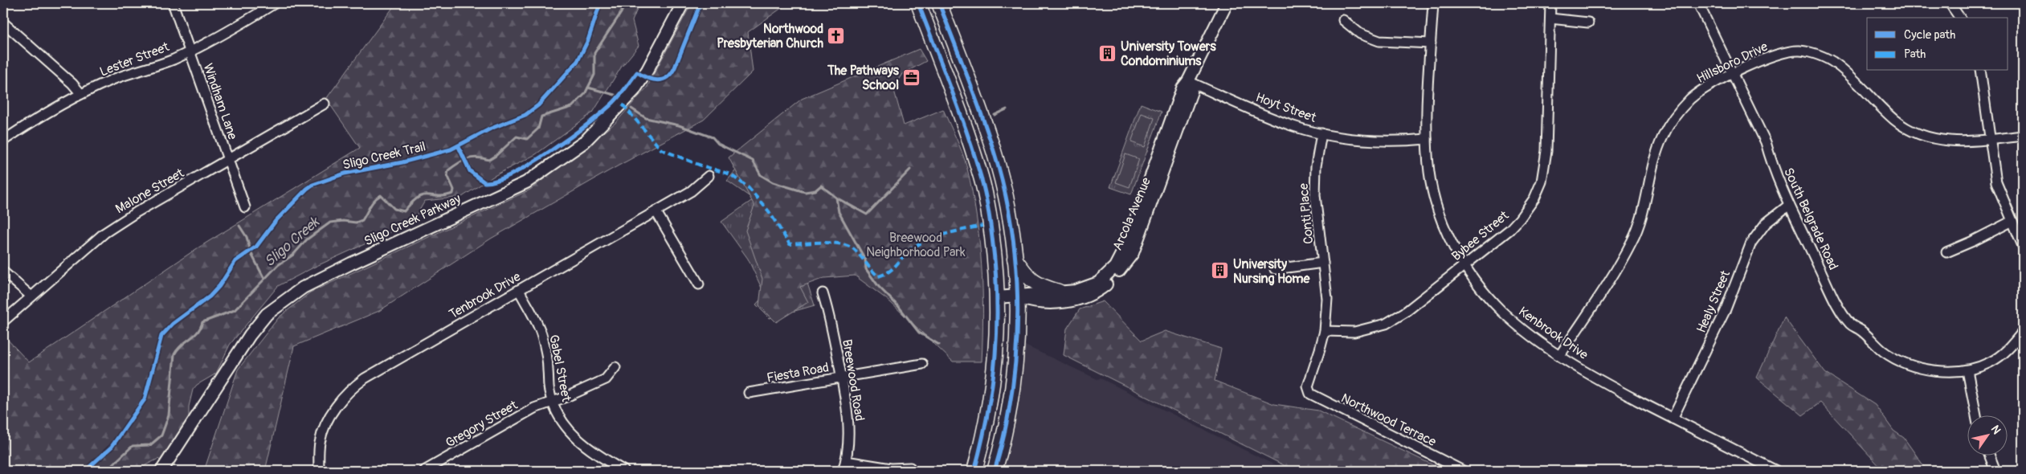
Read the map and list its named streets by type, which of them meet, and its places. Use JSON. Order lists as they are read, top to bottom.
{
  "streets": {
    "street": [
      "Lester Street",
      "Hillsboro Drive",
      "Windham Lane",
      "Hoyt Street",
      "Malone Street",
      "Arcola Avenue",
      "Conti Place",
      "South Belgrade Road",
      "Sligo Creek Parkway",
      "Bybee Street",
      "Tenbrook Drive",
      "Healy Street",
      "Kenbrook Drive",
      "Gabel Street",
      "Fiesta Road",
      "Breewood Road",
      "Northwood Terrace",
      "Gregory Street"
    ],
    "cycle path": ["Sligo Creek Trail"]
  },
  "crossings": [
    ["Lester Street", "Windham Lane"],
    ["Hillsboro Drive", "South Belgrade Road"],
    ["Hillsboro Drive", "Kenbrook Drive"],
    ["Windham Lane", "Malone Street"],
    ["Hoyt Street", "Arcola Avenue"],
    ["Hoyt Street", "Conti Place"],
    ["Hoyt Street", "Kenbrook Drive"],
    ["Conti Place", "Bybee Street"],
    ["Conti Place", "Northwood Terrace"],
    ["South Belgrade Road", "Healy Street"],
    ["Bybee Street", "Kenbrook Drive"],
    ["Tenbrook Drive", "Gabel Street"],
    ["Healy Street", "Kenbrook Drive"],
    ["Gabel Street", "Gregory Street"],
    ["Fiesta Road", "Breewood Road"]
  ],
  "water": ["Sligo Creek"],
  "parks": ["Breewood Neighborhood Park"],
  "places": {
    "church": ["Northwood Presbyterian Church"],
    "building": ["University Towers Condominiums", "University Nursing Home"],
    "office": ["The Pathways School"]
  },
  "legend": ["Cycle path", "Path"],
  "north": "top right"
}
